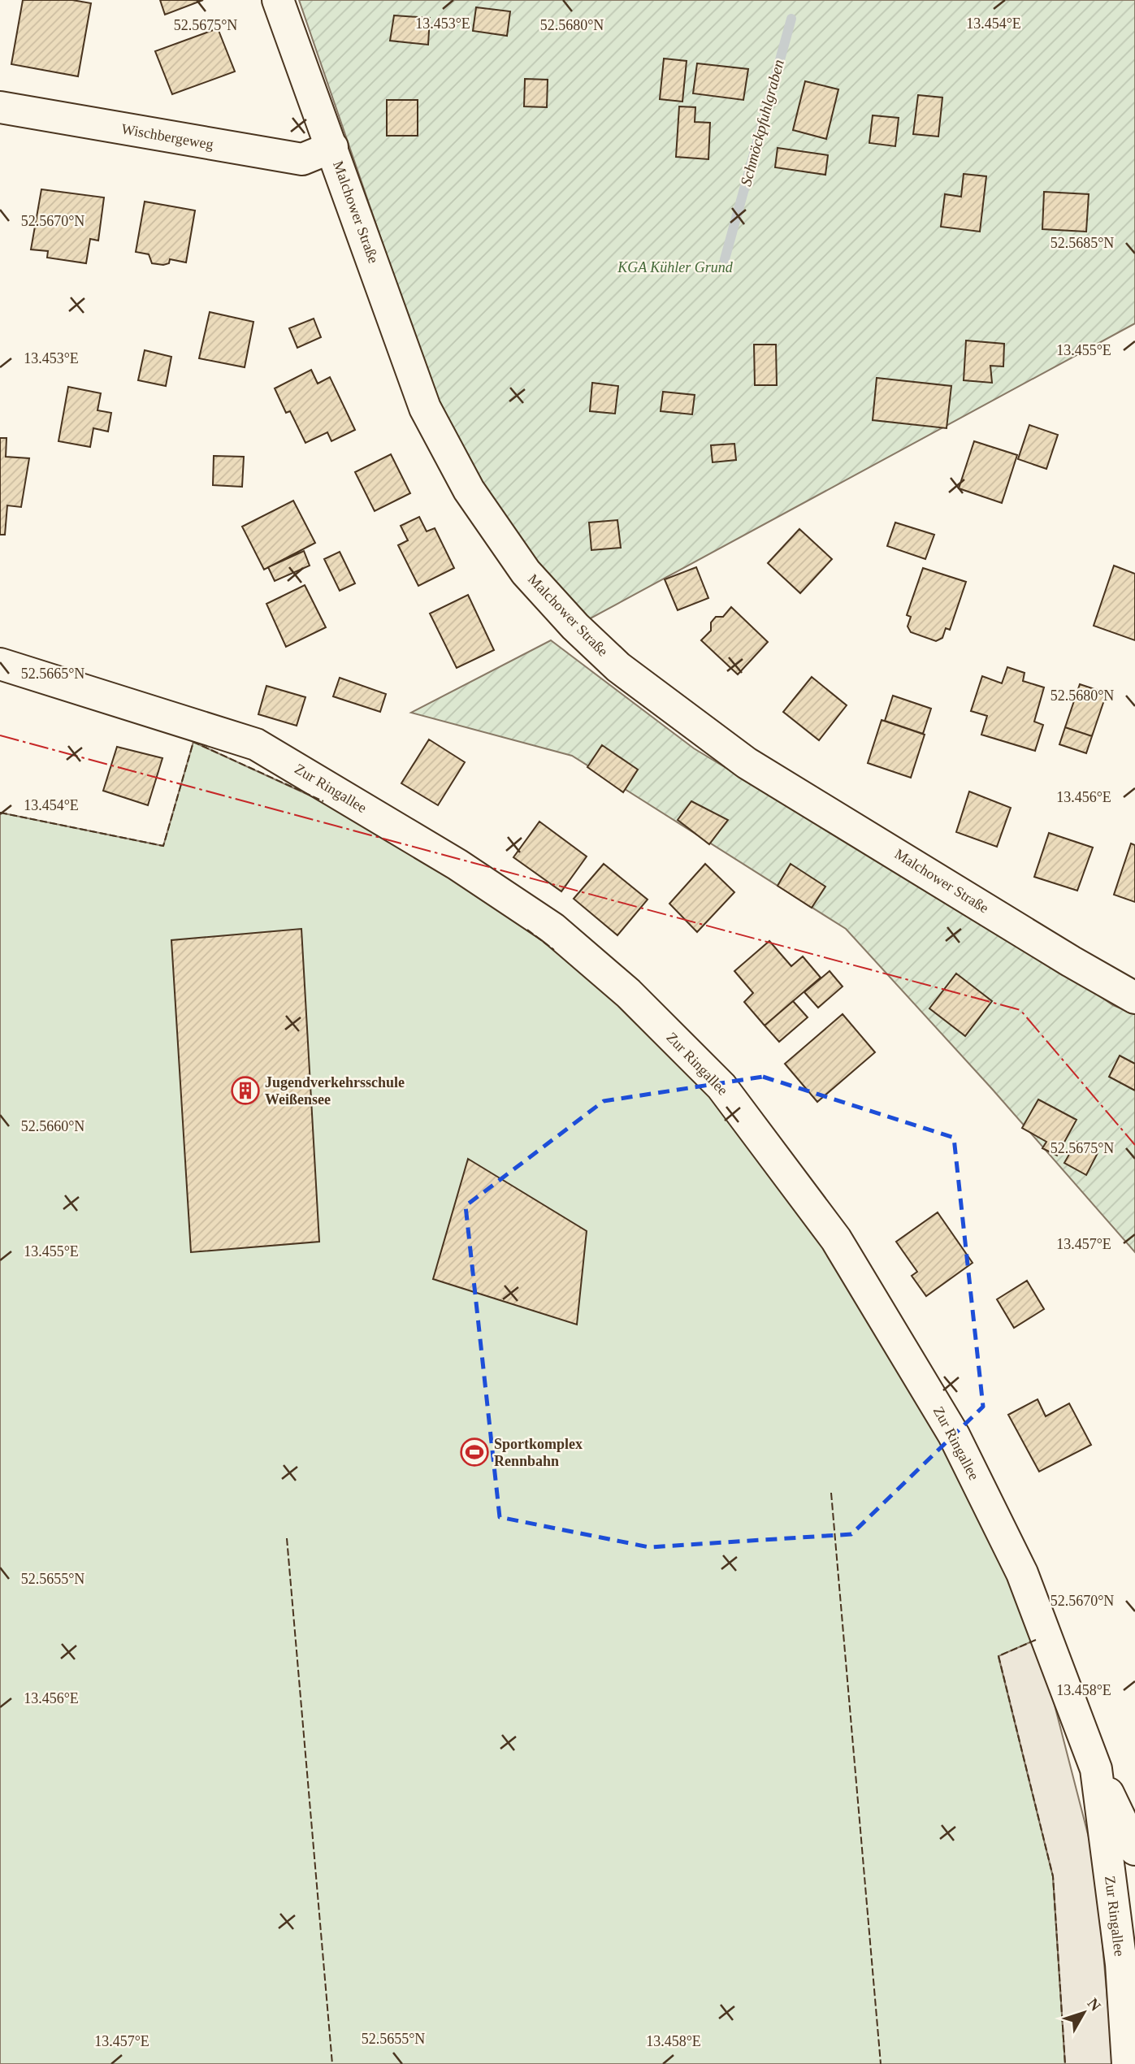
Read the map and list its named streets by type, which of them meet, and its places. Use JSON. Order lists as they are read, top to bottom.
{
  "streets": {
    "street": ["Wischbergeweg", "Malchower Straße", "Zur Ringallee"]
  },
  "crossings": [
    ["Wischbergeweg", "Malchower Straße"]
  ],
  "water": ["Schmöckpfuhlgraben"],
  "parks": ["KGA Kühler Grund"],
  "places": {
    "building": ["Jugendverkehrsschule Weißensee"],
    "sports": ["Sportkomplex Rennbahn"]
  },
  "north": "top right",
  "coordinates": [
    "13.453°E",
    "13.454°E",
    "52.5675°N",
    "52.5680°N",
    "52.5670°N",
    "52.5685°N",
    "13.455°E",
    "52.5665°N",
    "13.456°E",
    "52.5660°N",
    "13.457°E",
    "52.5655°N",
    "13.458°E"
  ]
}
